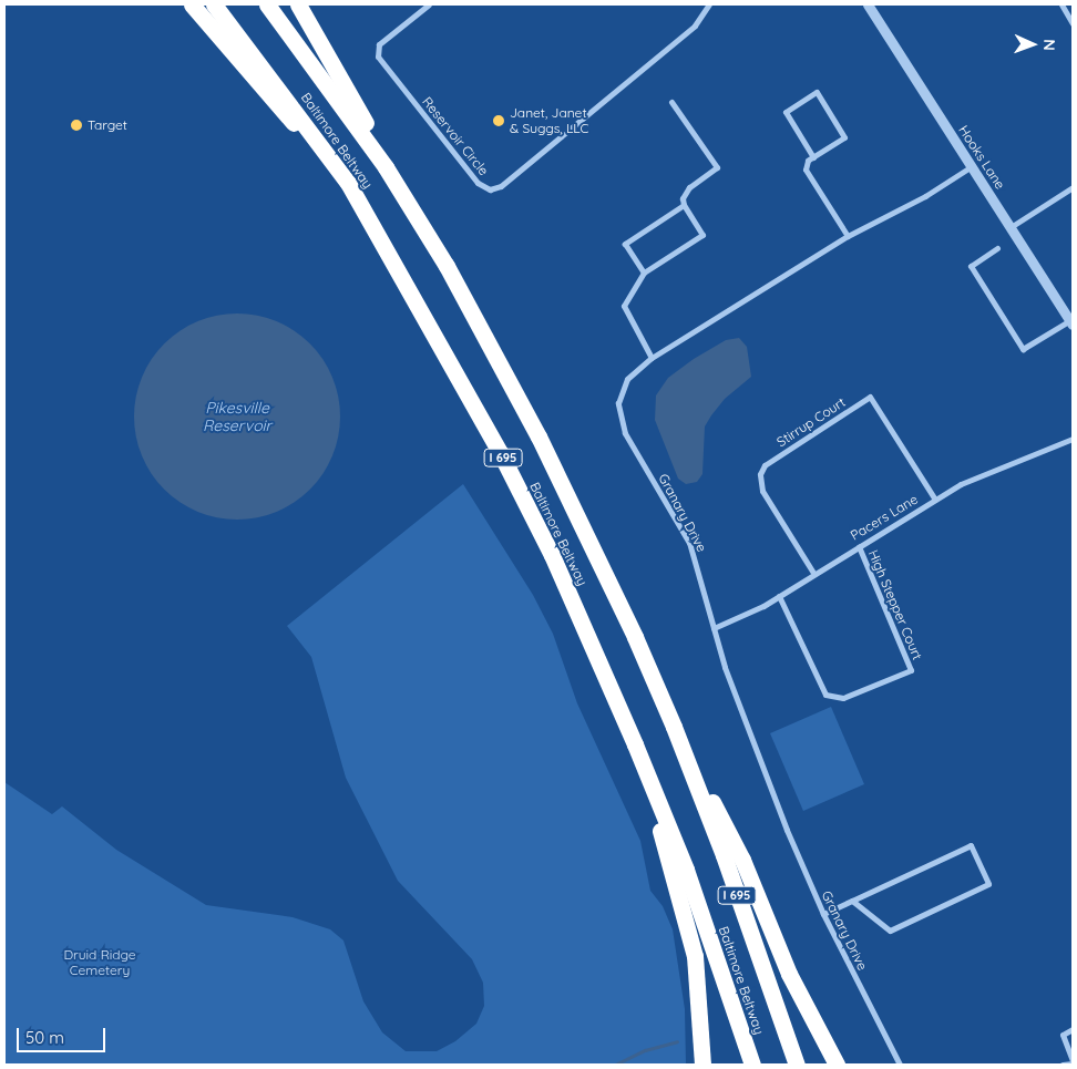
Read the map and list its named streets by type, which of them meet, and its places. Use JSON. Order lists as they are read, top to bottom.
{
  "streets": {
    "highway": ["Baltimore Beltway", "I 695"],
    "street": [
      "Reservoir Circle",
      "Hooks Lane",
      "Stirrup Court",
      "Granary Drive",
      "Pacers Lane",
      "High Stepper Court"
    ]
  },
  "crossings": [
    ["Hooks Lane", "Granary Drive"],
    ["Stirrup Court", "Pacers Lane"],
    ["Granary Drive", "Pacers Lane"],
    ["Pacers Lane", "High Stepper Court"]
  ],
  "water": ["Pikesville Reservoir"],
  "parks": ["Druid Ridge Cemetery"],
  "places": ["Janet, Janet & Suggs, LLC", "Target"],
  "scale_bar": "50 m",
  "north": "right"
}
